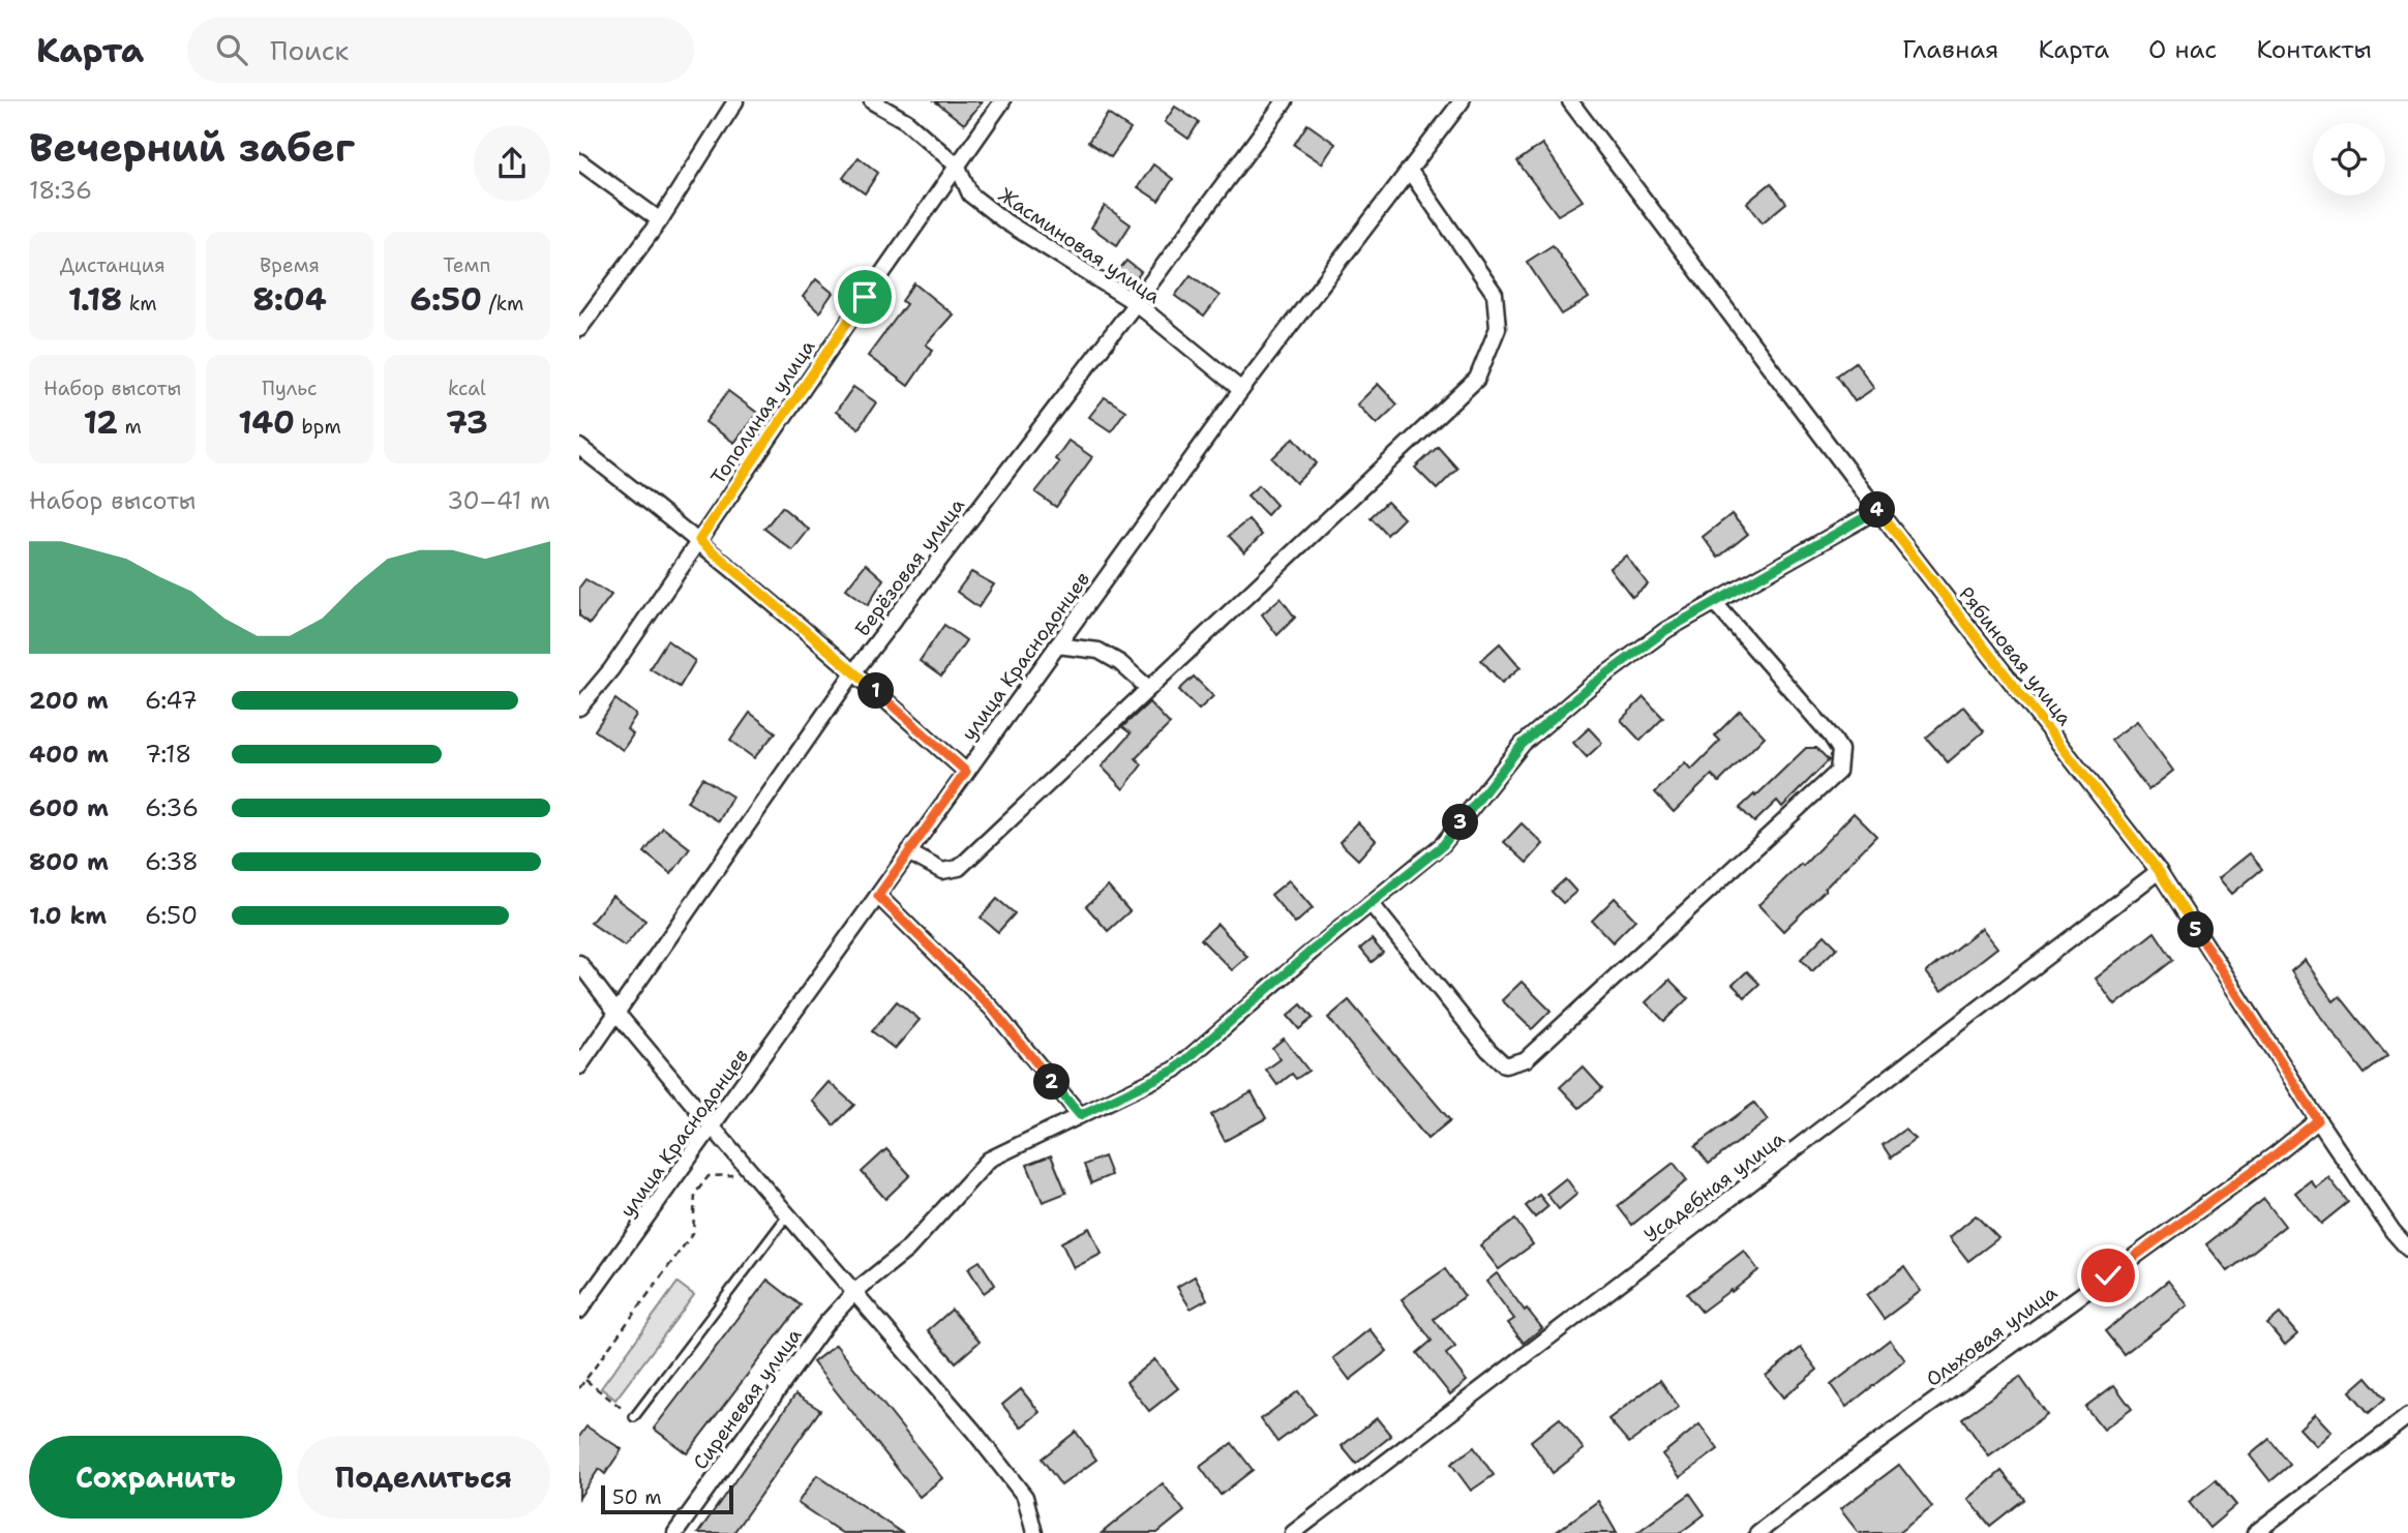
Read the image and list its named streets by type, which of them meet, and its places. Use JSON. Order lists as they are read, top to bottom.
{
  "streets": {
    "street": [
      "Жасминовая улица",
      "Тополиная улица",
      "Берёзовая улица",
      "улица Краснодонцев",
      "Рябиновая улица",
      "Усадебная улица",
      "Ольховая улица",
      "Сиреневая улица"
    ]
  },
  "crossings": [
    ["Жасминовая улица", "Тополиная улица"],
    ["Жасминовая улица", "Берёзовая улица"],
    ["Жасминовая улица", "улица Краснодонцев"],
    ["Рябиновая улица", "Усадебная улица"],
    ["Рябиновая улица", "Ольховая улица"],
    ["Рябиновая улица", "Сиреневая улица"]
  ],
  "scale_bar": "50 m",
  "page": {
    "header": "Карта",
    "search": "Поиск",
    "nav": [
      "Главная",
      "Карта",
      "О нас",
      "Контакты"
    ],
    "heading": ["Вечерний забег", "18:36"],
    "stats": [
      ["Дистанция", "1.18 km"],
      ["Время", "8:04"],
      ["Темп", "6:50 /km"],
      ["Набор высоты", "12 m"],
      ["Пульс", "140 bpm"],
      ["kcal", "73"]
    ],
    "chart": ["Набор высоты", "30–41 m"],
    "pins": [
      "4",
      "1",
      "3",
      "5",
      "2"
    ],
    "list": [
      {
        "name": "200 m",
        "note": "6:47"
      },
      {
        "name": "400 m",
        "note": "7:18"
      },
      {
        "name": "600 m",
        "note": "6:36"
      },
      {
        "name": "800 m",
        "note": "6:38"
      },
      {
        "name": "1.0 km",
        "note": "6:50"
      }
    ],
    "buttons": ["Сохранить", "Поделиться"],
    "scale": "50 m"
  }
}
